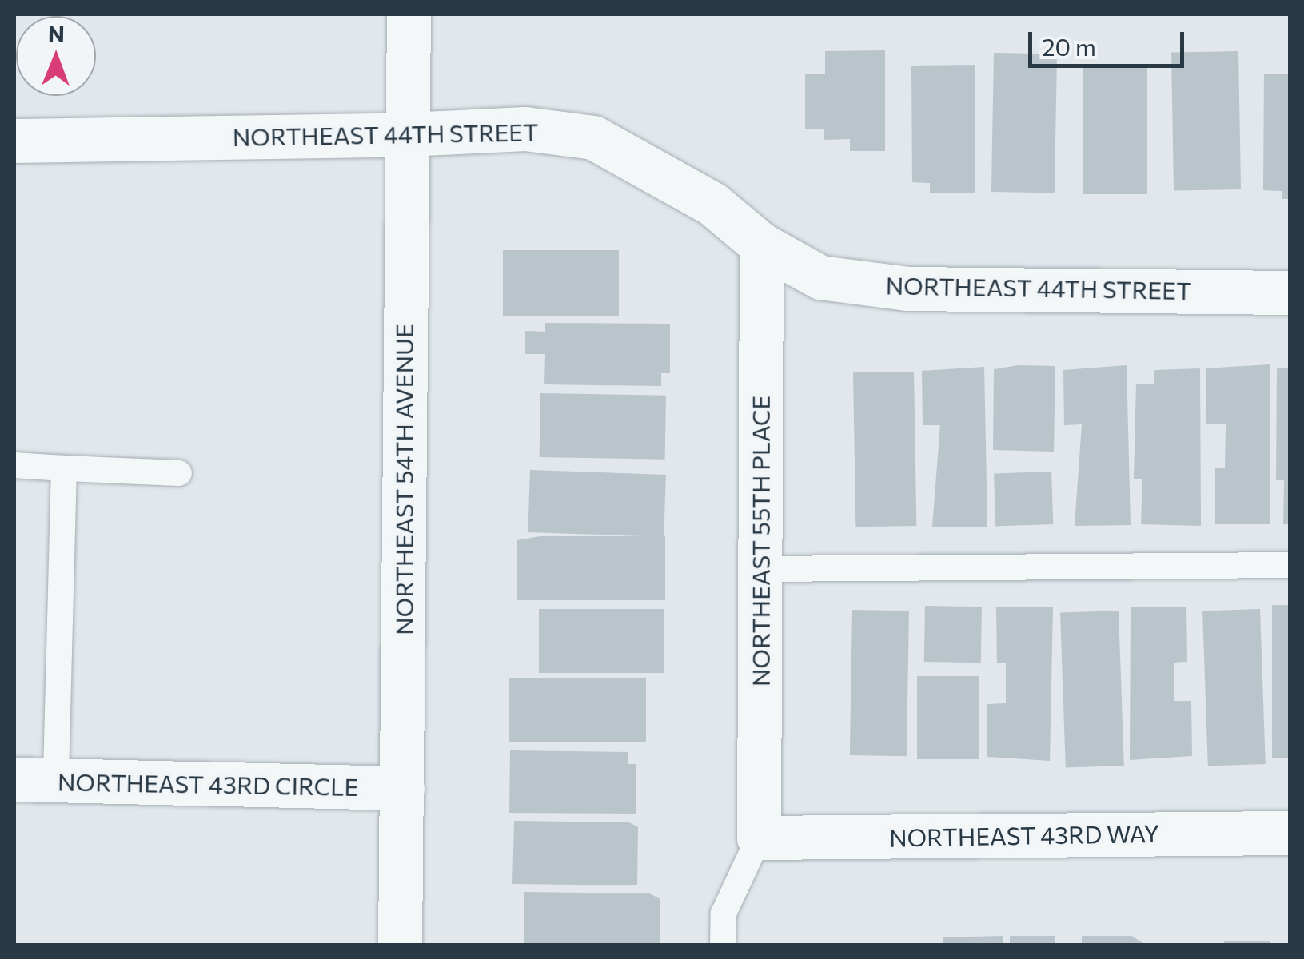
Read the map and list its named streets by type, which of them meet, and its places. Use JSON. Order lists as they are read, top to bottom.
{
  "streets": {
    "street": [
      "NORTHEAST 44TH STREET",
      "NORTHEAST 54TH AVENUE",
      "NORTHEAST 55TH PLACE",
      "NORTHEAST 43RD CIRCLE",
      "NORTHEAST 43RD WAY"
    ]
  },
  "crossings": [
    ["NORTHEAST 44TH STREET", "NORTHEAST 54TH AVENUE"],
    ["NORTHEAST 44TH STREET", "NORTHEAST 55TH PLACE"],
    ["NORTHEAST 54TH AVENUE", "NORTHEAST 43RD CIRCLE"],
    ["NORTHEAST 55TH PLACE", "NORTHEAST 43RD WAY"]
  ],
  "scale_bar": "20 m",
  "north": "top"
}
